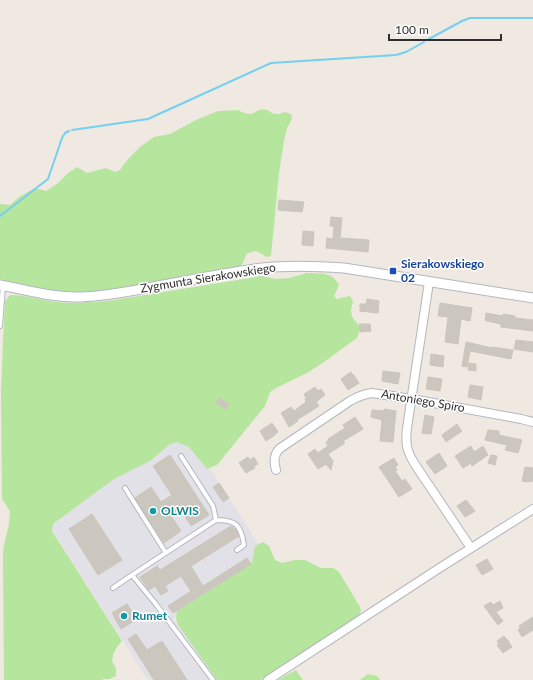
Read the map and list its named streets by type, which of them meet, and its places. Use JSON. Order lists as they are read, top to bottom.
{
  "streets": {
    "street": ["Zygmunta Sierakowskiego", "Antoniego Spiro"]
  },
  "places": {
    "transit": ["Sierakowskiego 02"],
    "other": ["OLWIS", "Rumet"]
  },
  "scale_bar": "100 m"
}
